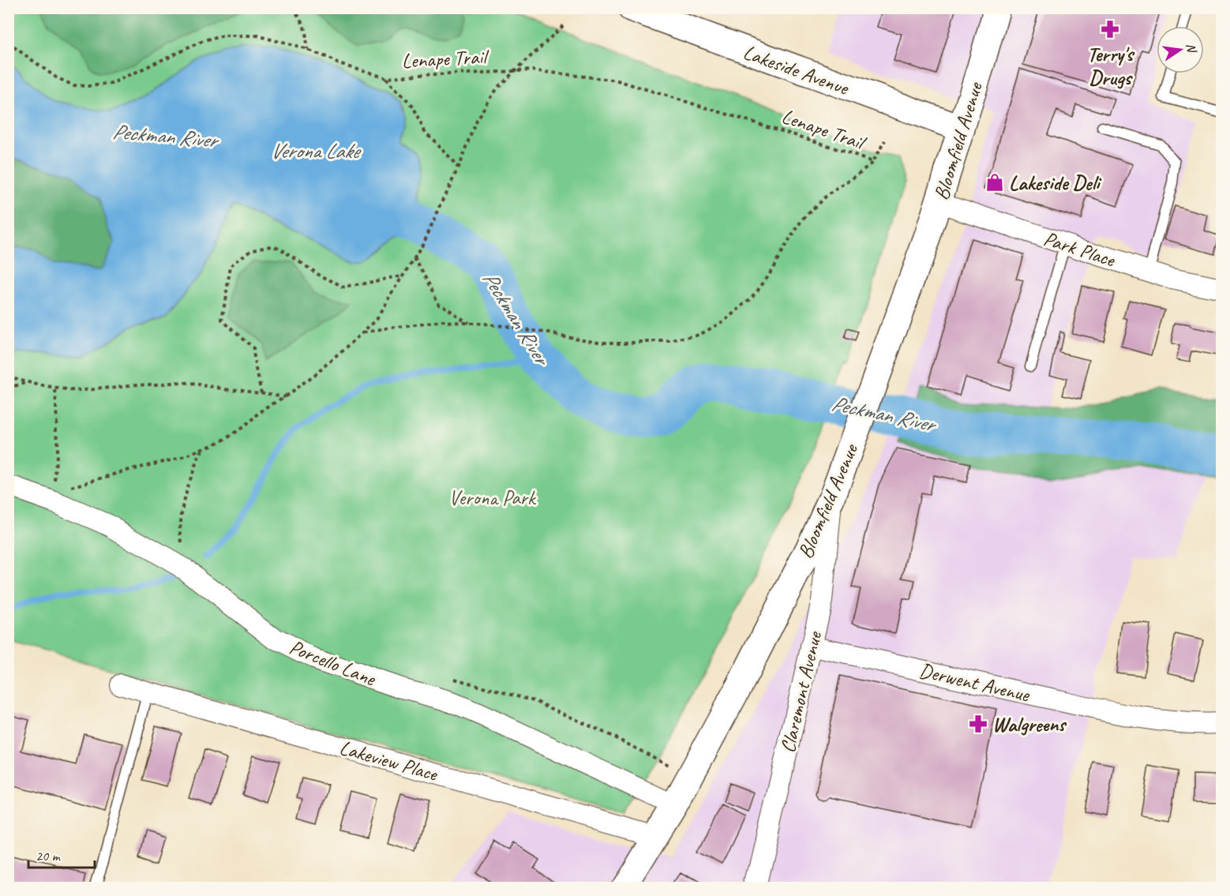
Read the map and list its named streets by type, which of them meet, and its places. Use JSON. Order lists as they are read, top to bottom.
{
  "streets": {
    "main road": ["Lakeside Avenue", "Bloomfield Avenue"],
    "street": [
      "Park Place",
      "Porcello Lane",
      "Derwent Avenue",
      "Claremont Avenue",
      "Lakeview Place"
    ],
    "path": ["Lenape Trail"]
  },
  "crossings": [
    ["Lakeside Avenue", "Bloomfield Avenue"],
    ["Bloomfield Avenue", "Park Place"],
    ["Bloomfield Avenue", "Porcello Lane"],
    ["Bloomfield Avenue", "Claremont Avenue"],
    ["Bloomfield Avenue", "Lakeview Place"],
    ["Derwent Avenue", "Claremont Avenue"]
  ],
  "water": ["Peckman River", "Verona Lake"],
  "parks": ["Verona Park"],
  "places": {
    "pharmacy": ["Terry's Drugs", "Walgreens"],
    "shop": ["Lakeside Deli"]
  },
  "scale_bar": "20 m",
  "north": "right"
}
